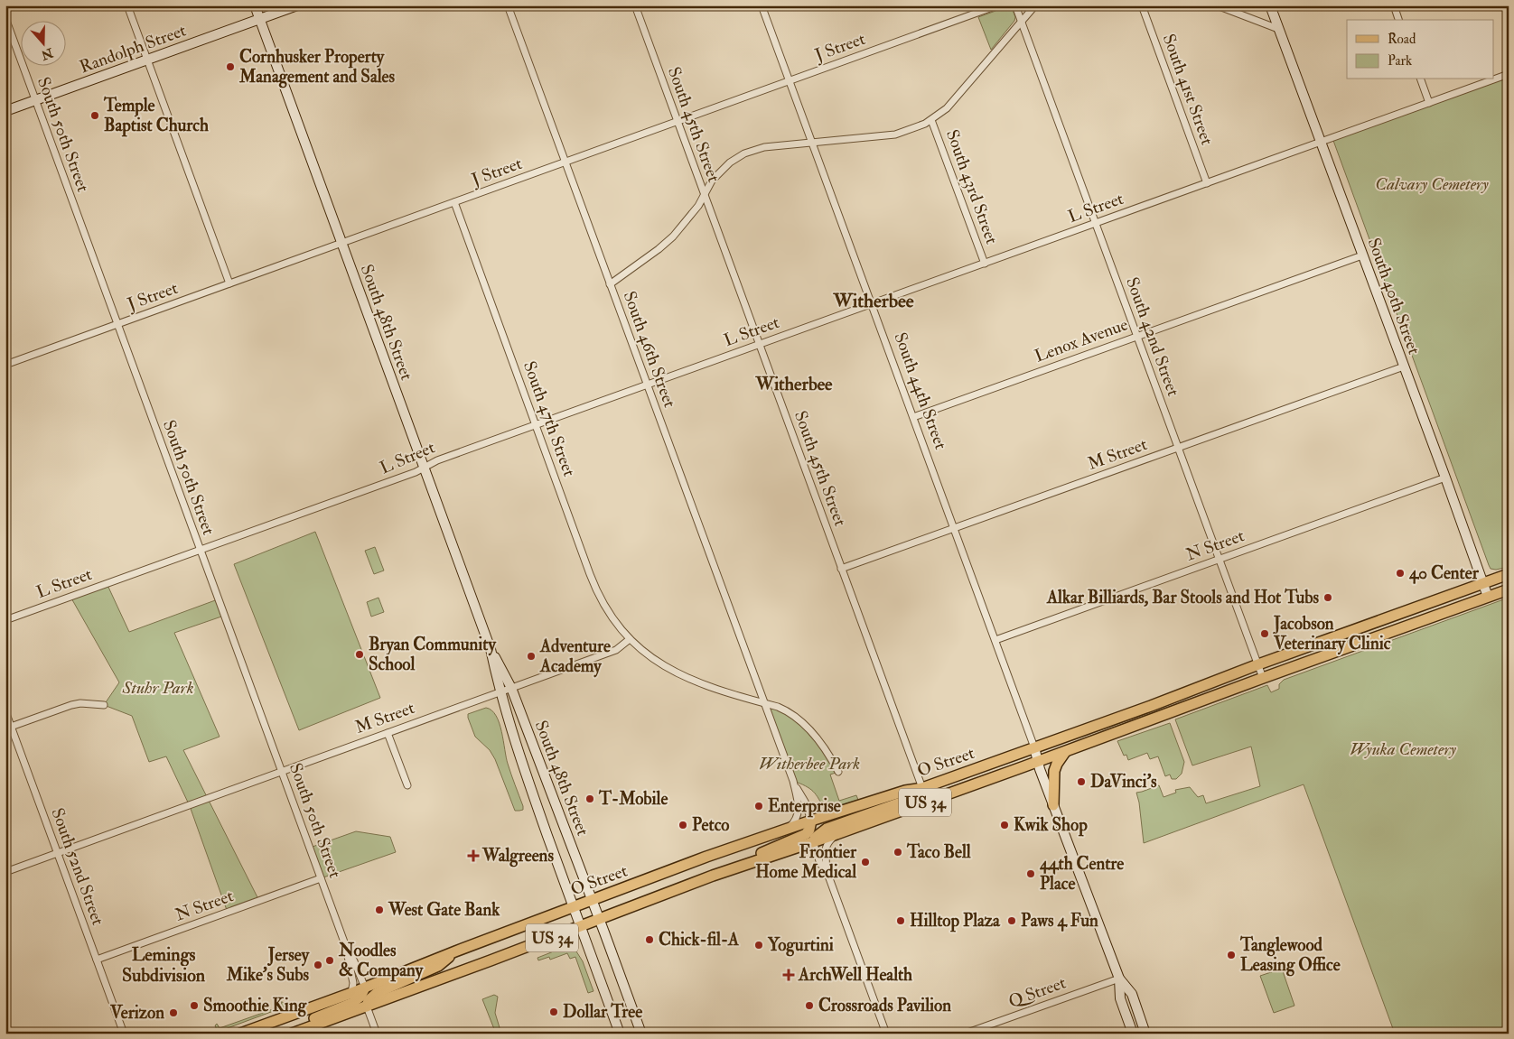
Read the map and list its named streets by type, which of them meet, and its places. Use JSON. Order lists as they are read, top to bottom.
{
  "streets": {
    "main road": [
      "Randolph Street",
      "South 40th Street",
      "South 48th Street",
      "South 44th Street",
      "O Street",
      "US 34"
    ],
    "street": [
      "J Street",
      "South 41st Street",
      "South 45th Street",
      "South 50th Street",
      "South 43rd Street",
      "L Street",
      "South 42nd Street",
      "Lenox Avenue",
      "South 46th Street",
      "South 47th Street",
      "M Street",
      "N Street",
      "South 52nd Street",
      "Q Street"
    ]
  },
  "crossings": [
    ["J Street", "South 45th Street"],
    ["J Street", "South 50th Street"],
    ["J Street", "South 48th Street"],
    ["J Street", "South 46th Street"],
    ["J Street", "South 44th Street"],
    ["J Street", "South 47th Street"],
    ["Randolph Street", "South 50th Street"],
    ["Randolph Street", "South 48th Street"],
    ["South 41st Street", "L Street"],
    ["South 45th Street", "L Street"],
    ["South 45th Street", "M Street"],
    ["South 45th Street", "O Street"],
    ["South 50th Street", "L Street"],
    ["South 50th Street", "M Street"],
    ["South 50th Street", "N Street"],
    ["South 50th Street", "O Street"],
    ["South 43rd Street", "L Street"],
    ["L Street", "South 40th Street"],
    ["L Street", "South 48th Street"],
    ["L Street", "South 42nd Street"],
    ["L Street", "South 46th Street"],
    ["L Street", "South 44th Street"],
    ["L Street", "South 47th Street"],
    ["South 40th Street", "Lenox Avenue"],
    ["South 40th Street", "M Street"],
    ["South 40th Street", "N Street"],
    ["South 40th Street", "O Street"],
    ["South 48th Street", "M Street"],
    ["South 48th Street", "O Street"],
    ["South 42nd Street", "Lenox Avenue"],
    ["South 42nd Street", "M Street"],
    ["South 42nd Street", "N Street"],
    ["South 42nd Street", "O Street"],
    ["Lenox Avenue", "South 44th Street"],
    ["South 46th Street", "O Street"],
    ["South 44th Street", "M Street"],
    ["South 44th Street", "N Street"],
    ["South 44th Street", "O Street"],
    ["South 44th Street", "Q Street"],
    ["South 47th Street", "M Street"],
    ["M Street", "South 52nd Street"],
    ["N Street", "South 52nd Street"]
  ],
  "districts": ["Witherbee", "Witherbee", "Lemings Subdivision"],
  "parks": [
    "Calvary Cemetery",
    "Stuhr Park",
    "Wyuka Cemetery",
    "Witherbee Park"
  ],
  "places": {
    "other": [
      "Cornhusker Property Management and Sales",
      "Temple Baptist Church",
      "40 Center",
      "Alkar Billiards, Bar Stools and Hot Tubs",
      "Jacobson Veterinary Clinic",
      "Bryan Community School",
      "Adventure Academy",
      "DaVinci's",
      "T-Mobile",
      "Enterprise",
      "Petco",
      "Kwik Shop",
      "Taco Bell",
      "Frontier Home Medical",
      "44th Centre Place",
      "West Gate Bank",
      "Hilltop Plaza",
      "Paws 4 Fun",
      "Chick-fil-A",
      "Yogurtini",
      "Tanglewood Leasing Office",
      "Noodles & Company",
      "Jersey Mike's Subs",
      "Smoothie King",
      "Crossroads Pavilion",
      "Dollar Tree",
      "Verizon"
    ],
    "health": ["Walgreens", "ArchWell Health"]
  },
  "legend": ["Road", "Park"],
  "north": "bottom"
}
